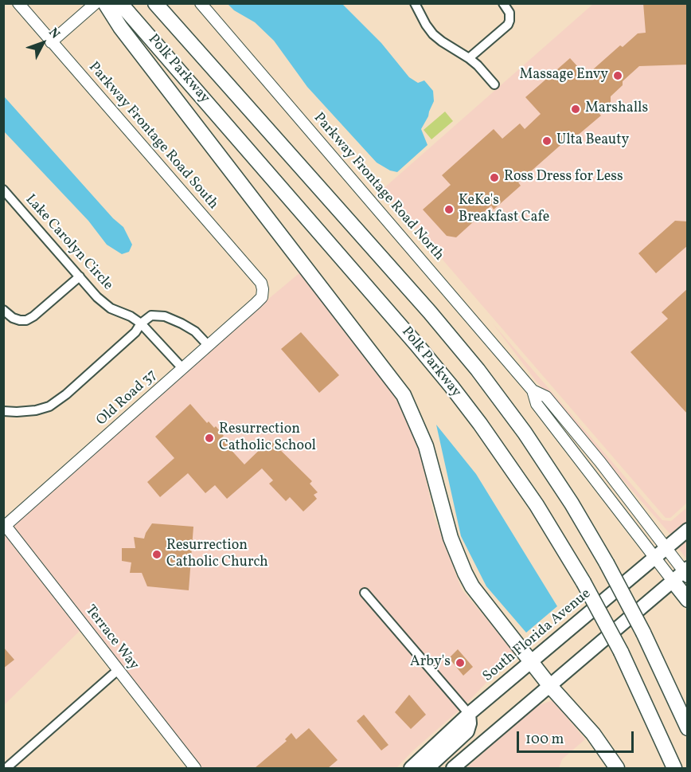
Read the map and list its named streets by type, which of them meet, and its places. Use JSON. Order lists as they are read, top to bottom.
{
  "streets": {
    "highway": ["Polk Parkway"],
    "main road": [
      "Parkway Frontage Road South",
      "Parkway Frontage Road North",
      "Old Road 37",
      "South Florida Avenue",
      "Terrace Way"
    ],
    "street": ["Lake Carolyn Circle"]
  },
  "crossings": [
    ["Parkway Frontage Road South", "Old Road 37"],
    ["Parkway Frontage Road North", "South Florida Avenue"],
    ["Lake Carolyn Circle", "Old Road 37"],
    ["Old Road 37", "Terrace Way"]
  ],
  "places": [
    "Massage Envy",
    "Marshalls",
    "Ulta Beauty",
    "Ross Dress for Less",
    "KeKe's Breakfast Cafe",
    "Resurrection Catholic School",
    "Resurrection Catholic Church",
    "Arby's"
  ],
  "scale_bar": "100 m",
  "north": "top right"
}
